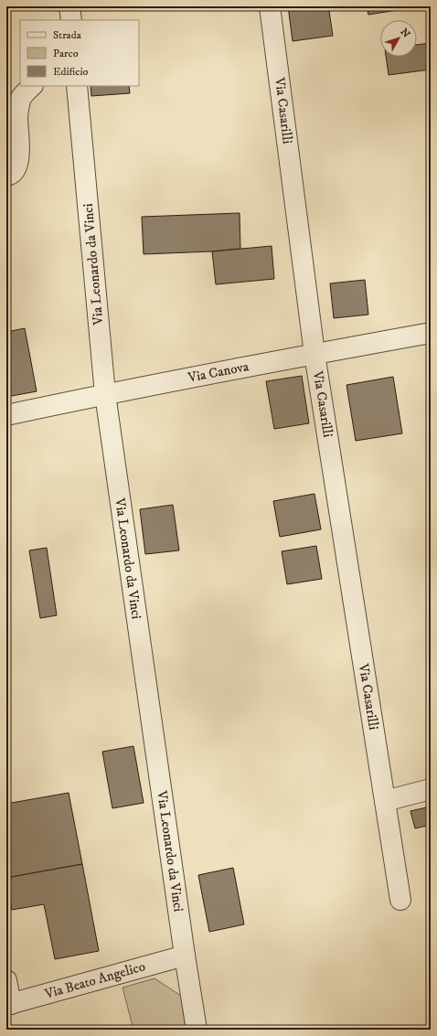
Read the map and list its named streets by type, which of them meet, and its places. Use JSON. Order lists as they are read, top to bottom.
{
  "streets": {
    "street": [
      "Via Casarilli",
      "Via Leonardo da Vinci",
      "Via Canova",
      "Via Beato Angelico"
    ]
  },
  "crossings": [
    ["Via Casarilli", "Via Canova"],
    ["Via Leonardo da Vinci", "Via Canova"],
    ["Via Leonardo da Vinci", "Via Beato Angelico"]
  ],
  "legend": ["Strada", "Parco", "Edificio"],
  "north": "top right"
}
